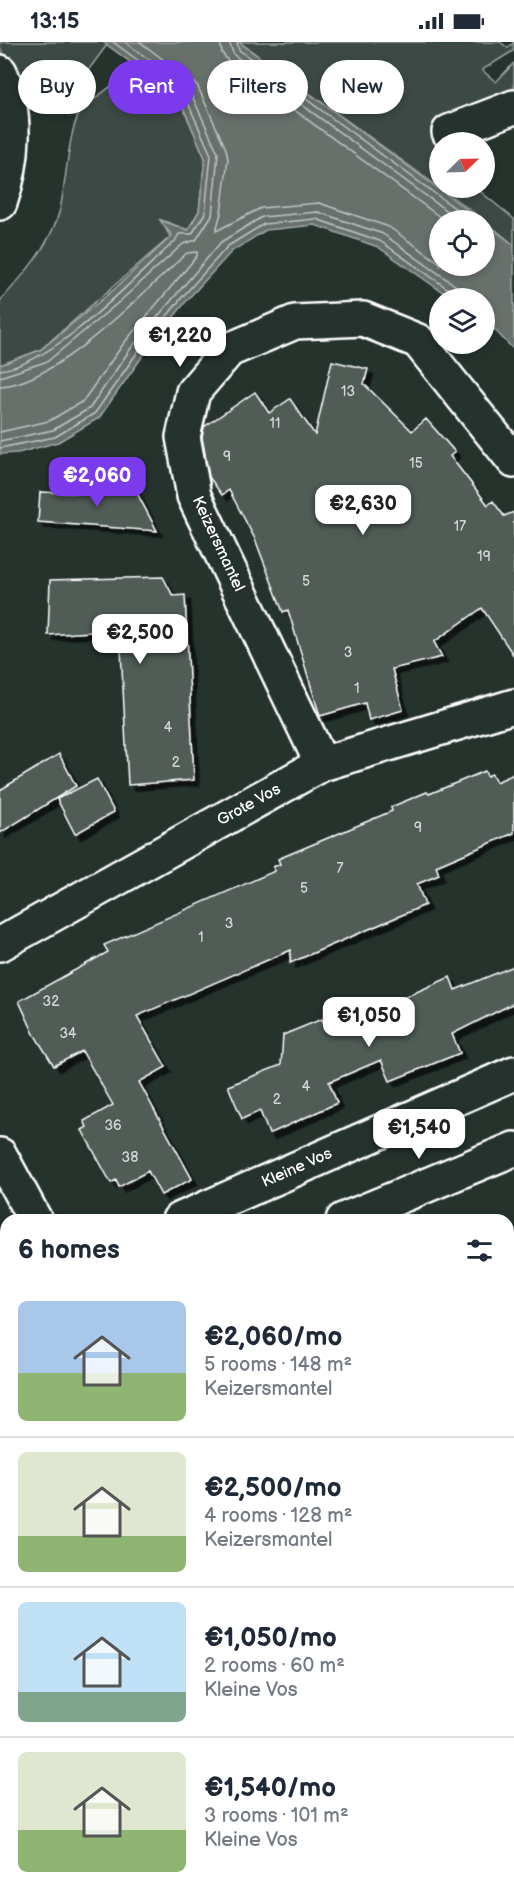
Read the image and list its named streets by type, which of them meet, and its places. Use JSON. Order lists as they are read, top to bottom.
{
  "streets": {
    "street": ["Keizersmantel", "Grote Vos", "Kleine Vos"]
  },
  "crossings": [
    ["Keizersmantel", "Grote Vos"]
  ],
  "house_numbers": [
    "13",
    "11",
    "9",
    "15",
    "17",
    "19",
    "5",
    "3",
    "1",
    "4",
    "2",
    "9",
    "7",
    "5",
    "3",
    "1",
    "32",
    "34",
    "4",
    "2",
    "36",
    "38"
  ],
  "north": "top right",
  "page": {
    "status": "13:15",
    "chip": [
      "Buy",
      "Rent",
      "Filters",
      "New"
    ],
    "price": [
      "€1,220",
      "€2,060",
      "€2,630",
      "€2,500",
      "€1,050",
      "€1,540"
    ],
    "heading": "6 homes",
    "list": [
      {
        "name": "€2,060/mo",
        "note": "5 rooms · 148 m² · Keizersmantel"
      },
      {
        "name": "€2,500/mo",
        "note": "4 rooms · 128 m² · Keizersmantel"
      },
      {
        "name": "€1,050/mo",
        "note": "2 rooms · 60 m² · Kleine Vos"
      },
      {
        "name": "€1,540/mo",
        "note": "3 rooms · 101 m² · Kleine Vos"
      }
    ]
  }
}
